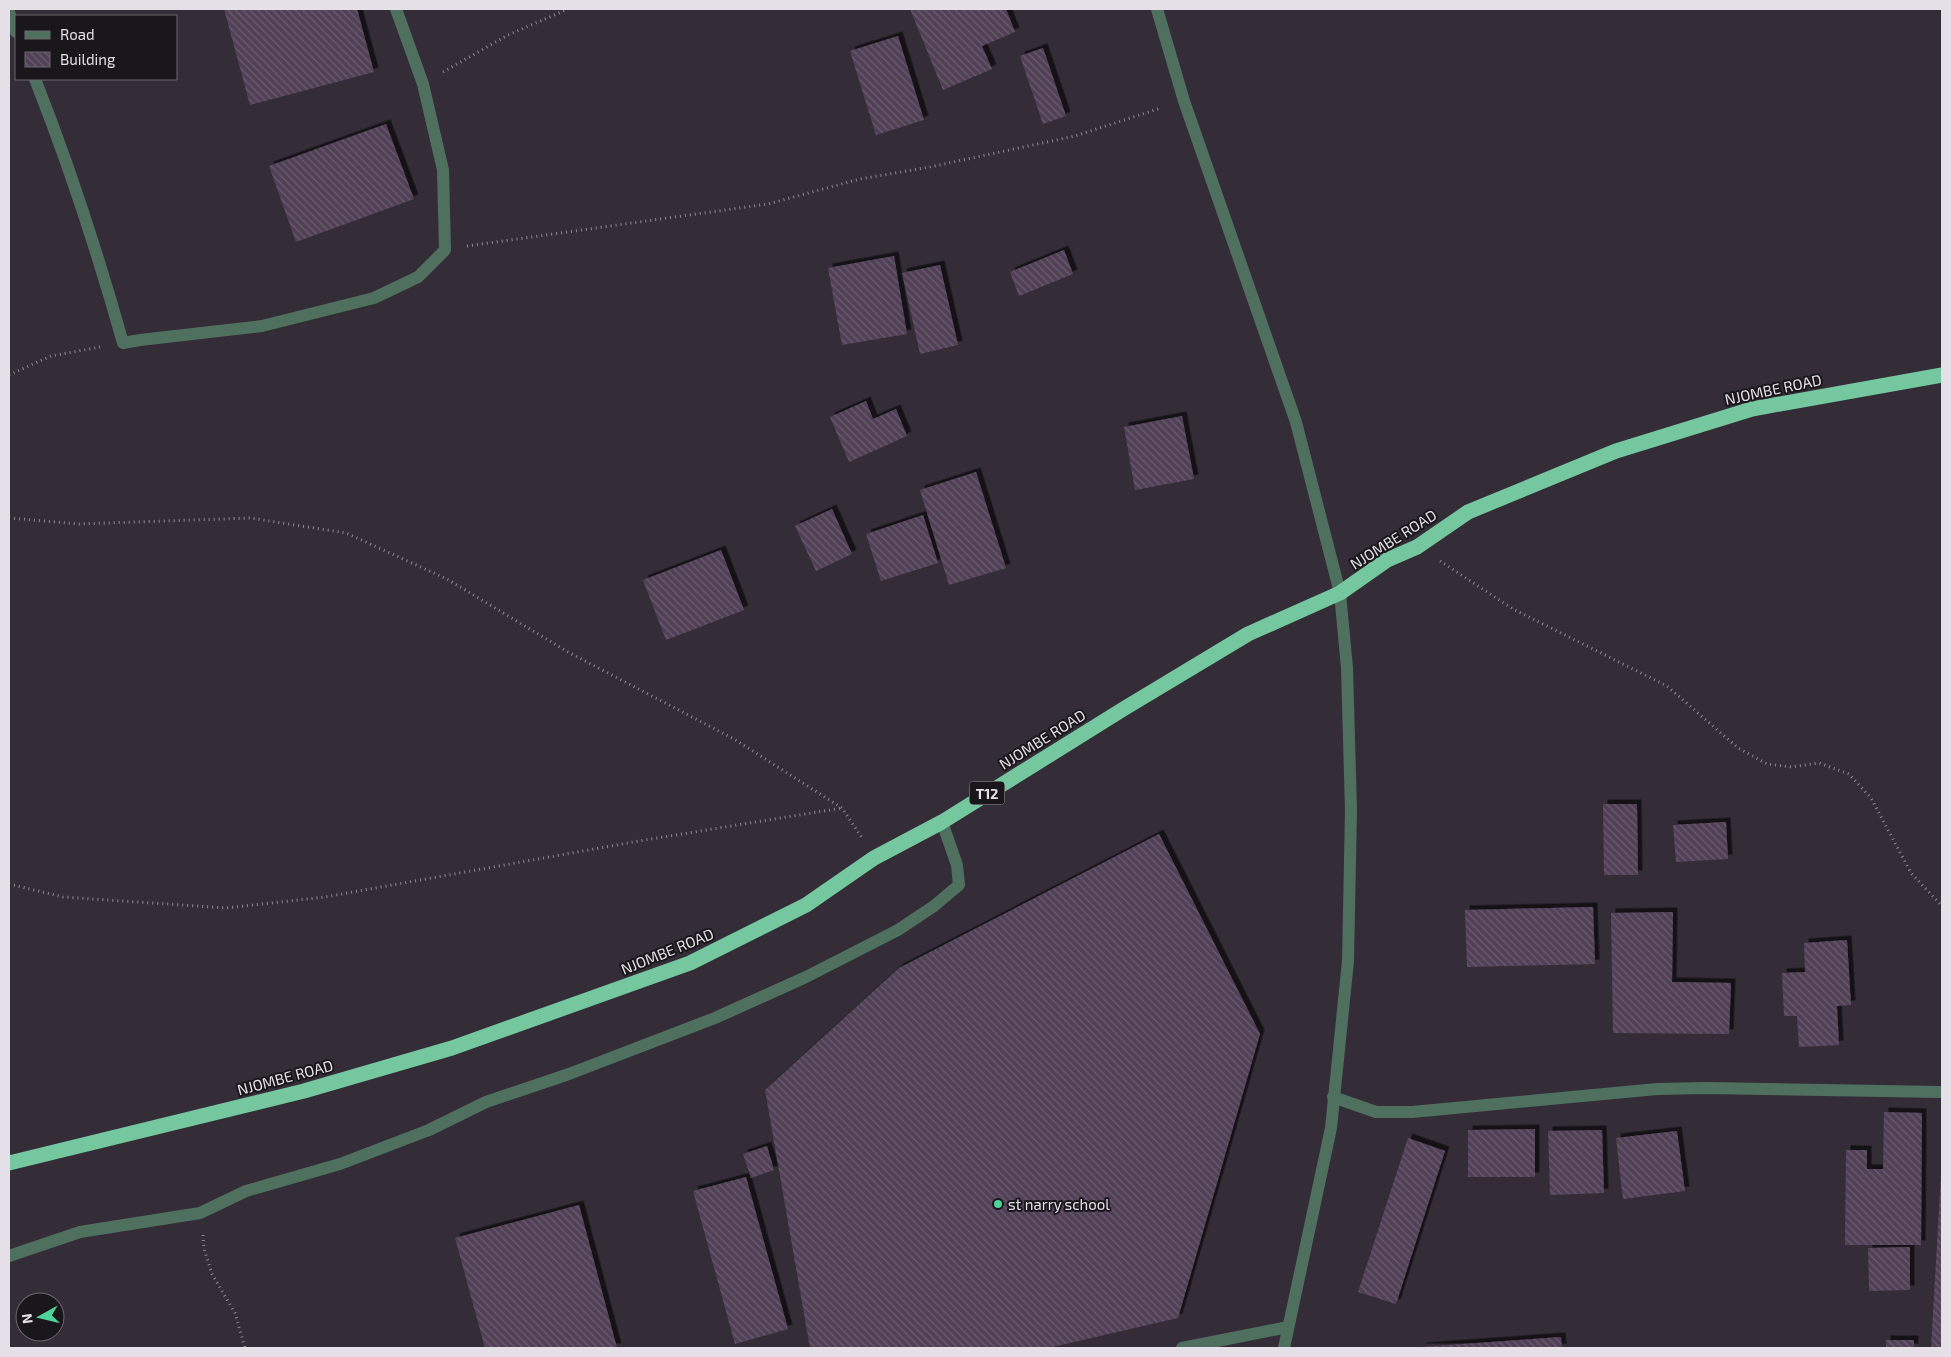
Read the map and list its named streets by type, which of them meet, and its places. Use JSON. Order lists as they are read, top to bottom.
{
  "streets": {
    "highway": ["NJOMBE ROAD", "T12"]
  },
  "places": ["st narry school"],
  "legend": ["Road", "Building"],
  "north": "left"
}
